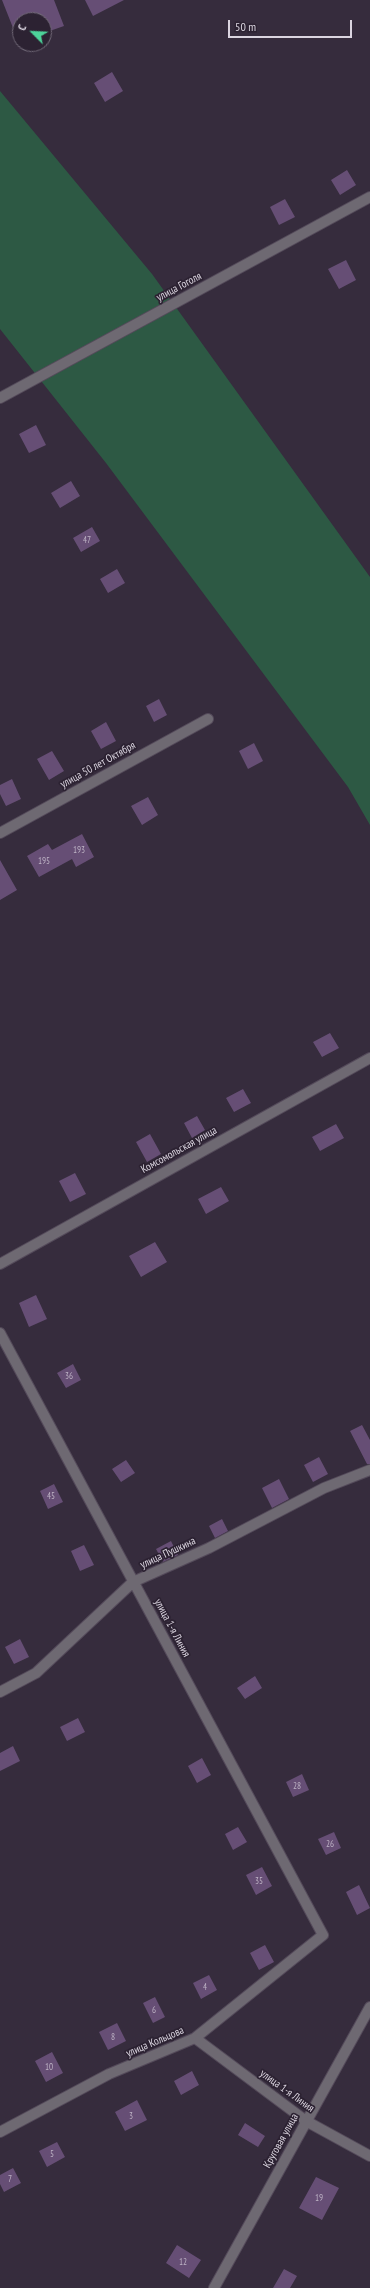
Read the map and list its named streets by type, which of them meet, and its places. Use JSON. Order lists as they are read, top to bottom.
{
  "streets": {
    "street": [
      "улица Гоголя",
      "улица 50 лет Октября",
      "Комсомольская улица",
      "улица Пушкина",
      "улица 1-я Линия",
      "улица Кольцова",
      "Круговая улица"
    ]
  },
  "crossings": [
    ["улица Пушкина", "улица 1-я Линия"],
    ["улица 1-я Линия", "улица Кольцова"],
    ["улица 1-я Линия", "Круговая улица"]
  ],
  "house_numbers": [
    "47",
    "193",
    "195",
    "36",
    "45",
    "28",
    "26",
    "35",
    "4",
    "6",
    "8",
    "10",
    "3",
    "5",
    "7",
    "19",
    "12"
  ],
  "scale_bar": "50 m",
  "north": "top left"
}
